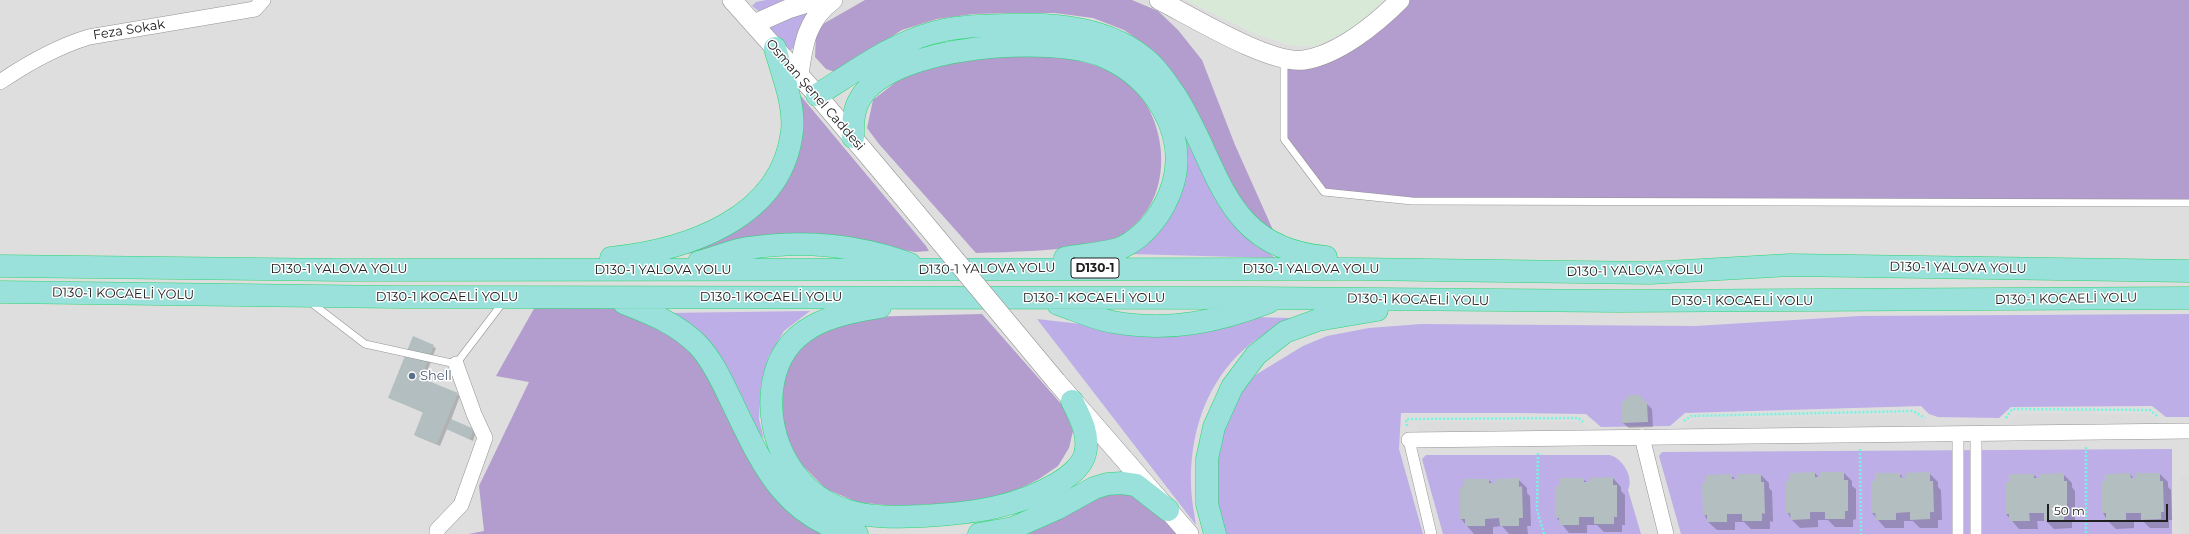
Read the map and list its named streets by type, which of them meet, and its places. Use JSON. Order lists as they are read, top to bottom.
{
  "streets": {
    "highway": ["D130-1", "D130-1 YALOVA YOLU", "D130-1 KOCAELİ YOLU"],
    "street": ["Feza Sokak", "Osman Şenel Caddesi"]
  },
  "places": ["Shell"],
  "scale_bar": "50 m"
}
